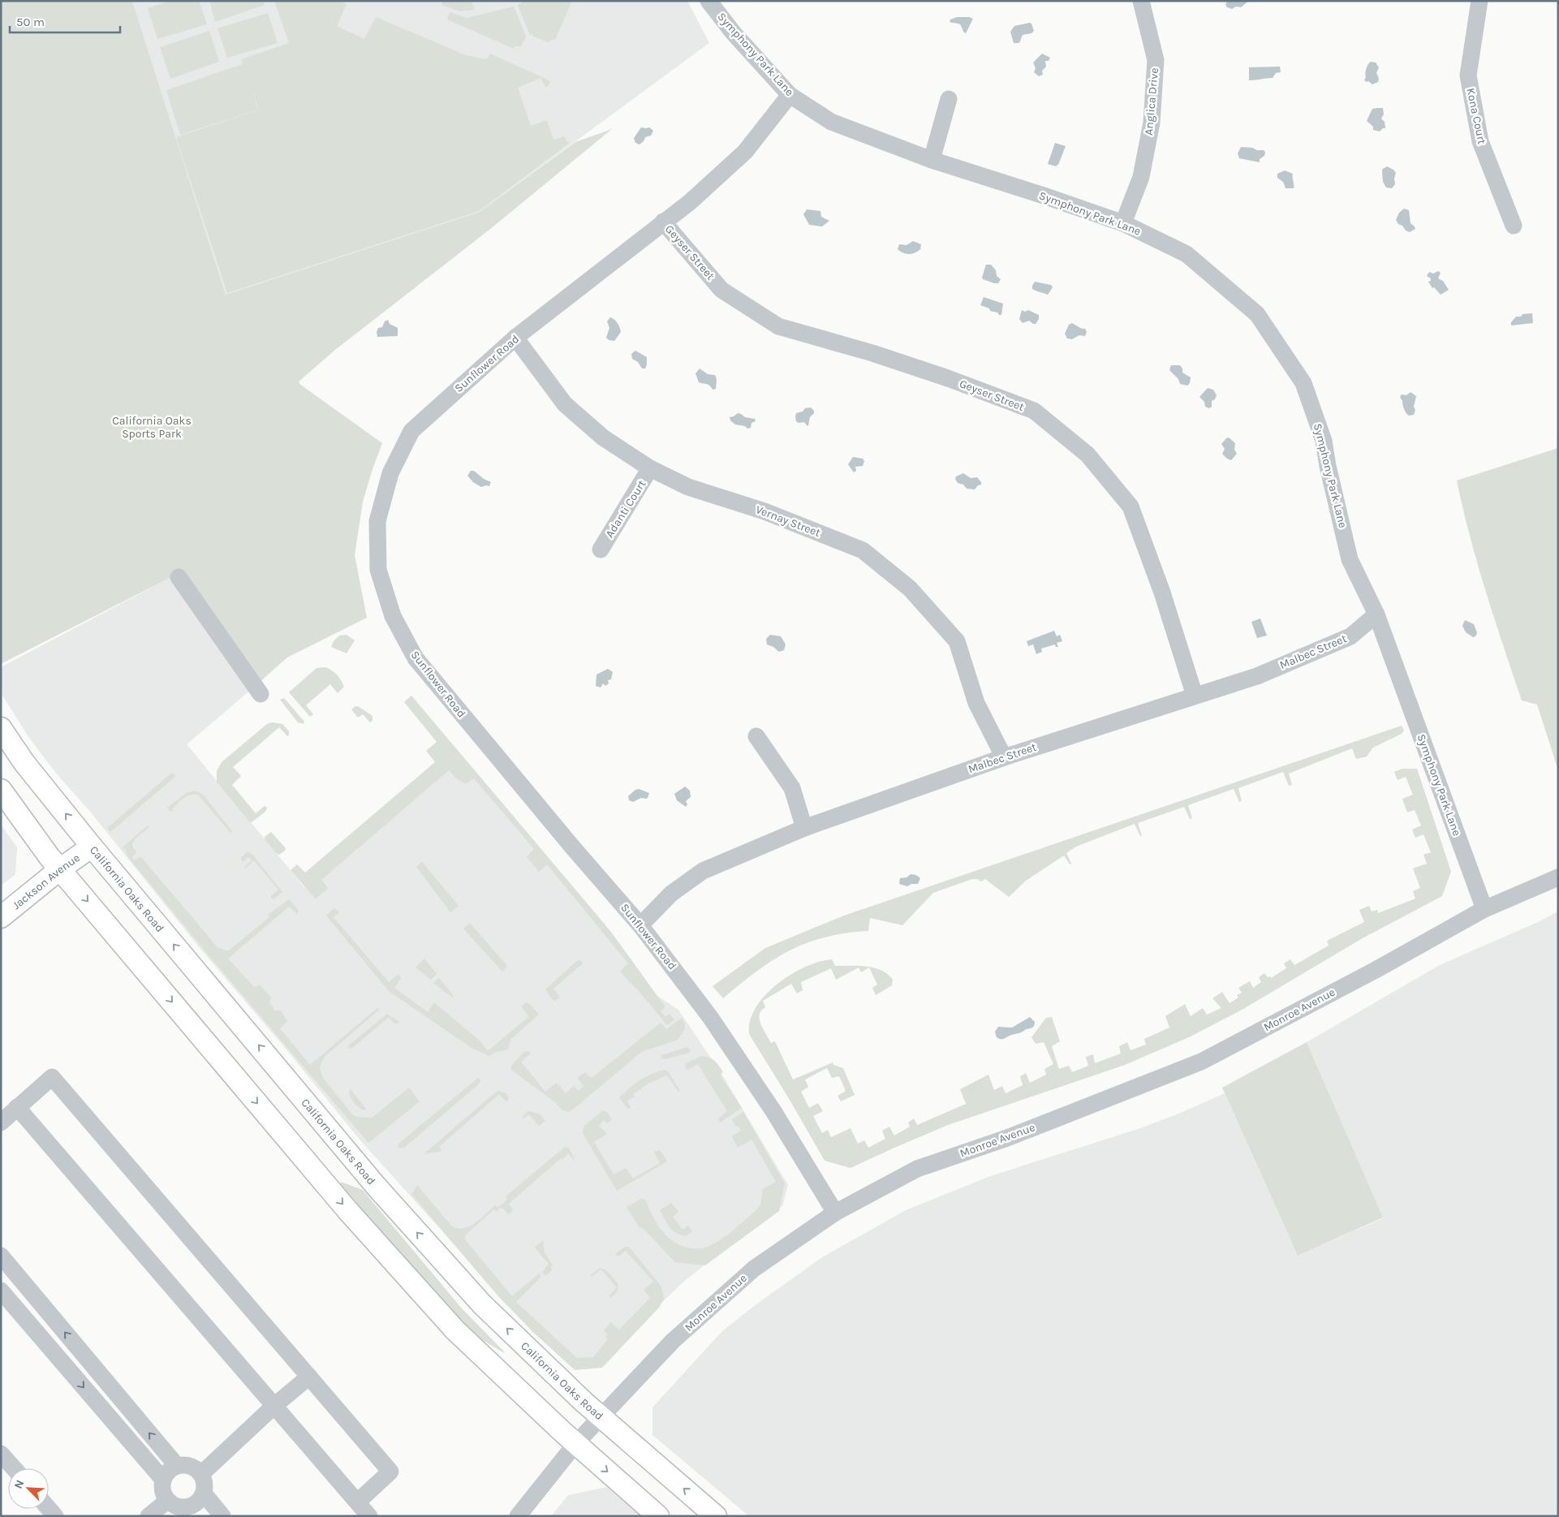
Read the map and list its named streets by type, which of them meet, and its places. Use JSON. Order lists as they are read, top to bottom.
{
  "streets": {
    "main road": ["Jackson Avenue", "California Oaks Road"],
    "street": [
      "Symphony Park Lane",
      "Anglica Drive",
      "Kona Court",
      "Geyser Street",
      "Sunflower Road",
      "Adanti Court",
      "Vernay Street",
      "Malbec Street",
      "Monroe Avenue"
    ]
  },
  "crossings": [
    ["Symphony Park Lane", "Anglica Drive"],
    ["Symphony Park Lane", "Sunflower Road"],
    ["Symphony Park Lane", "Malbec Street"],
    ["Symphony Park Lane", "Monroe Avenue"],
    ["Geyser Street", "Sunflower Road"],
    ["Geyser Street", "Malbec Street"],
    ["Sunflower Road", "Vernay Street"],
    ["Sunflower Road", "Malbec Street"],
    ["Sunflower Road", "Monroe Avenue"],
    ["Adanti Court", "Vernay Street"],
    ["Vernay Street", "Malbec Street"],
    ["Jackson Avenue", "California Oaks Road"],
    ["California Oaks Road", "Monroe Avenue"]
  ],
  "parks": ["California Oaks Sports Park"],
  "scale_bar": "50 m",
  "north": "top left"
}
